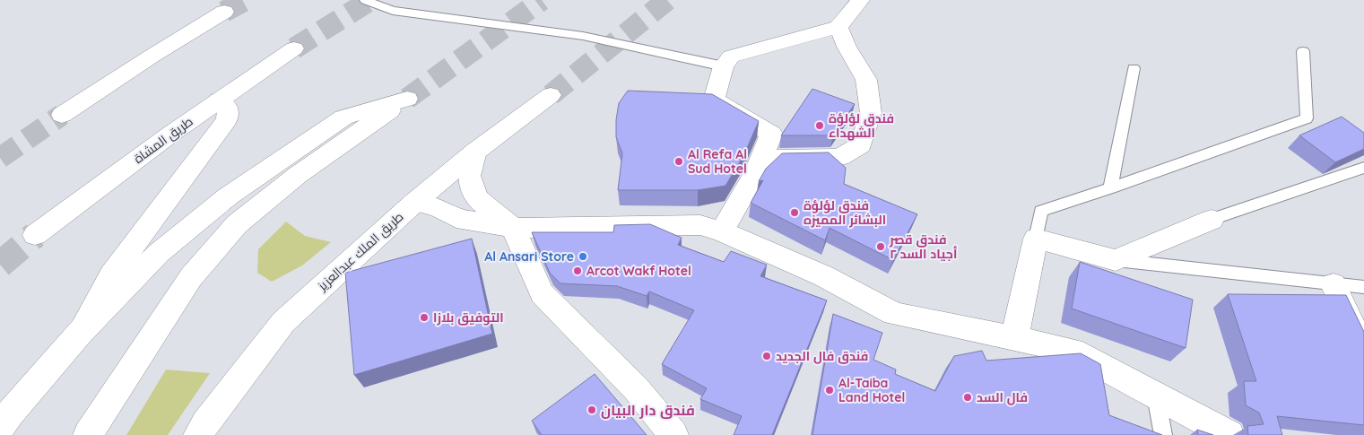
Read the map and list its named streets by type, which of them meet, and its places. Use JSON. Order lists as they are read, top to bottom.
{
  "streets": {
    "main road": ["طريق المشاة", "طريق الملك عبدالعزيز"]
  },
  "places": [
    "فندق لؤلؤة الشهداء",
    "Al Refa Al Sud Hotel",
    "فندق لؤلؤة البشائر المميزه",
    "فندق قصر أجياد السد ٢",
    "Al Ansari Store",
    "Arcot Wakf Hotel",
    "التوفيق بلازا",
    "فندق فال الجديد",
    "Al-Taiba Land Hotel",
    "فال السد",
    "فندق دار البيان"
  ]
}
